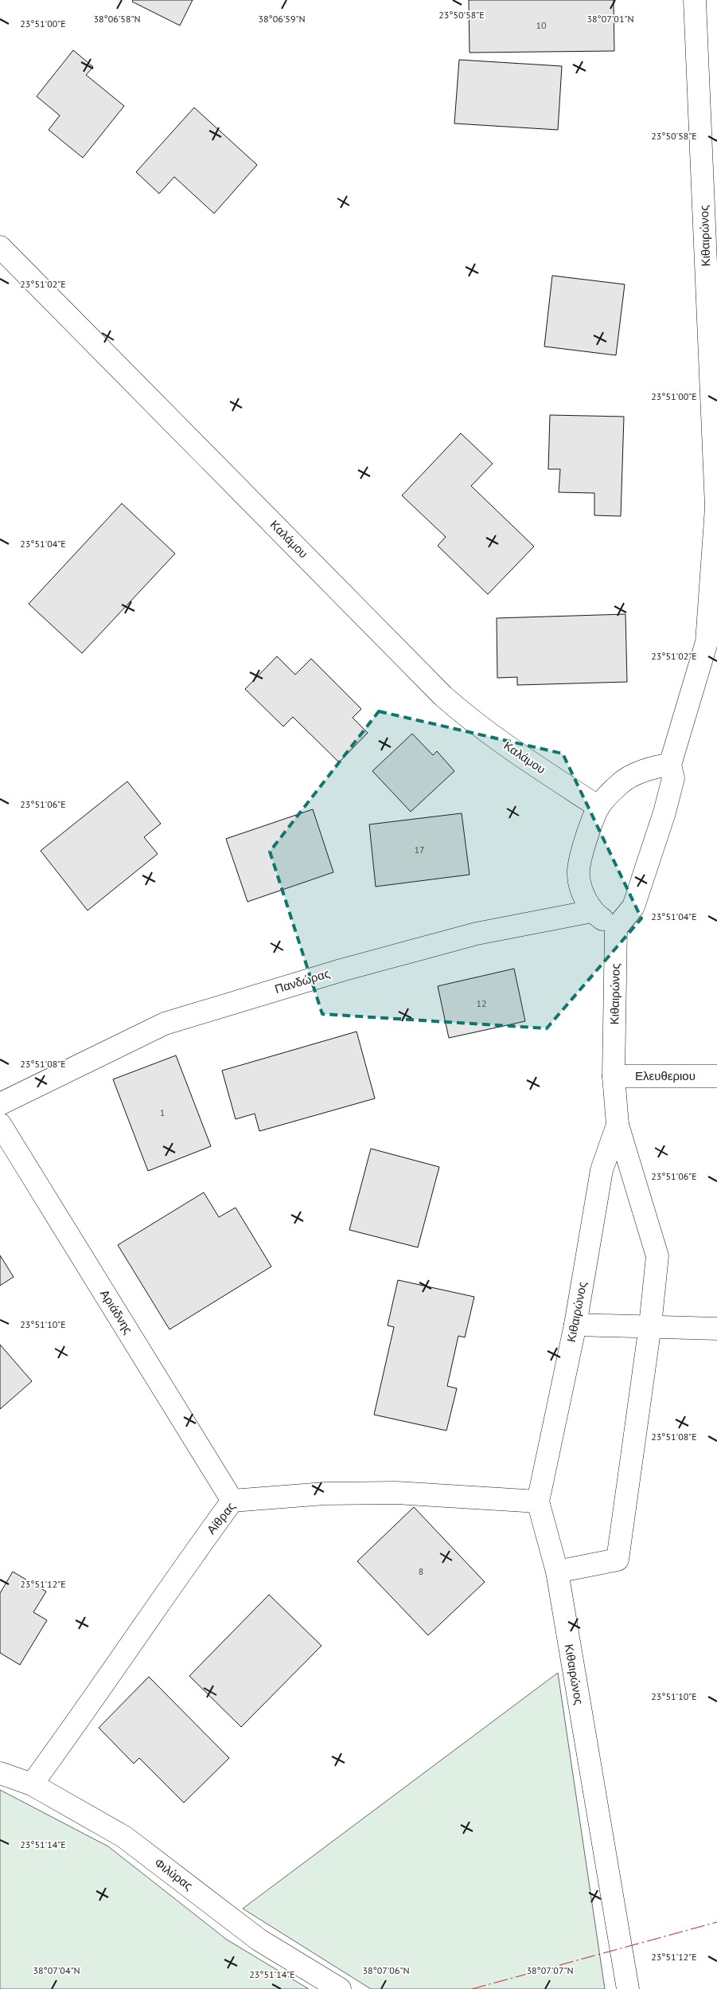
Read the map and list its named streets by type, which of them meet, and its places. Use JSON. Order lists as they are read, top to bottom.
{
  "streets": {
    "street": [
      "Κιθαιρώνος",
      "Καλάμου",
      "Πανδώρας",
      "Ελευθεριου",
      "Αριάδνης",
      "Αίθρας",
      "Φιλύρας"
    ]
  },
  "crossings": [
    ["Κιθαιρώνος", "Ελευθεριου"],
    ["Κιθαιρώνος", "Αίθρας"],
    ["Αριάδνης", "Αίθρας"],
    ["Αίθρας", "Φιλύρας"]
  ],
  "house_numbers": [
    "10",
    "17",
    "12",
    "1",
    "8"
  ],
  "coordinates": [
    "23°50'58\"E",
    "38°06'58\"N",
    "38°06'59\"N",
    "38°07'01\"N",
    "23°51'00\"E",
    "23°51'02\"E",
    "23°51'04\"E",
    "23°51'06\"E",
    "23°51'08\"E",
    "23°51'10\"E",
    "23°51'12\"E",
    "23°51'14\"E",
    "38°07'04\"N",
    "38°07'06\"N",
    "38°07'07\"N"
  ]
}
